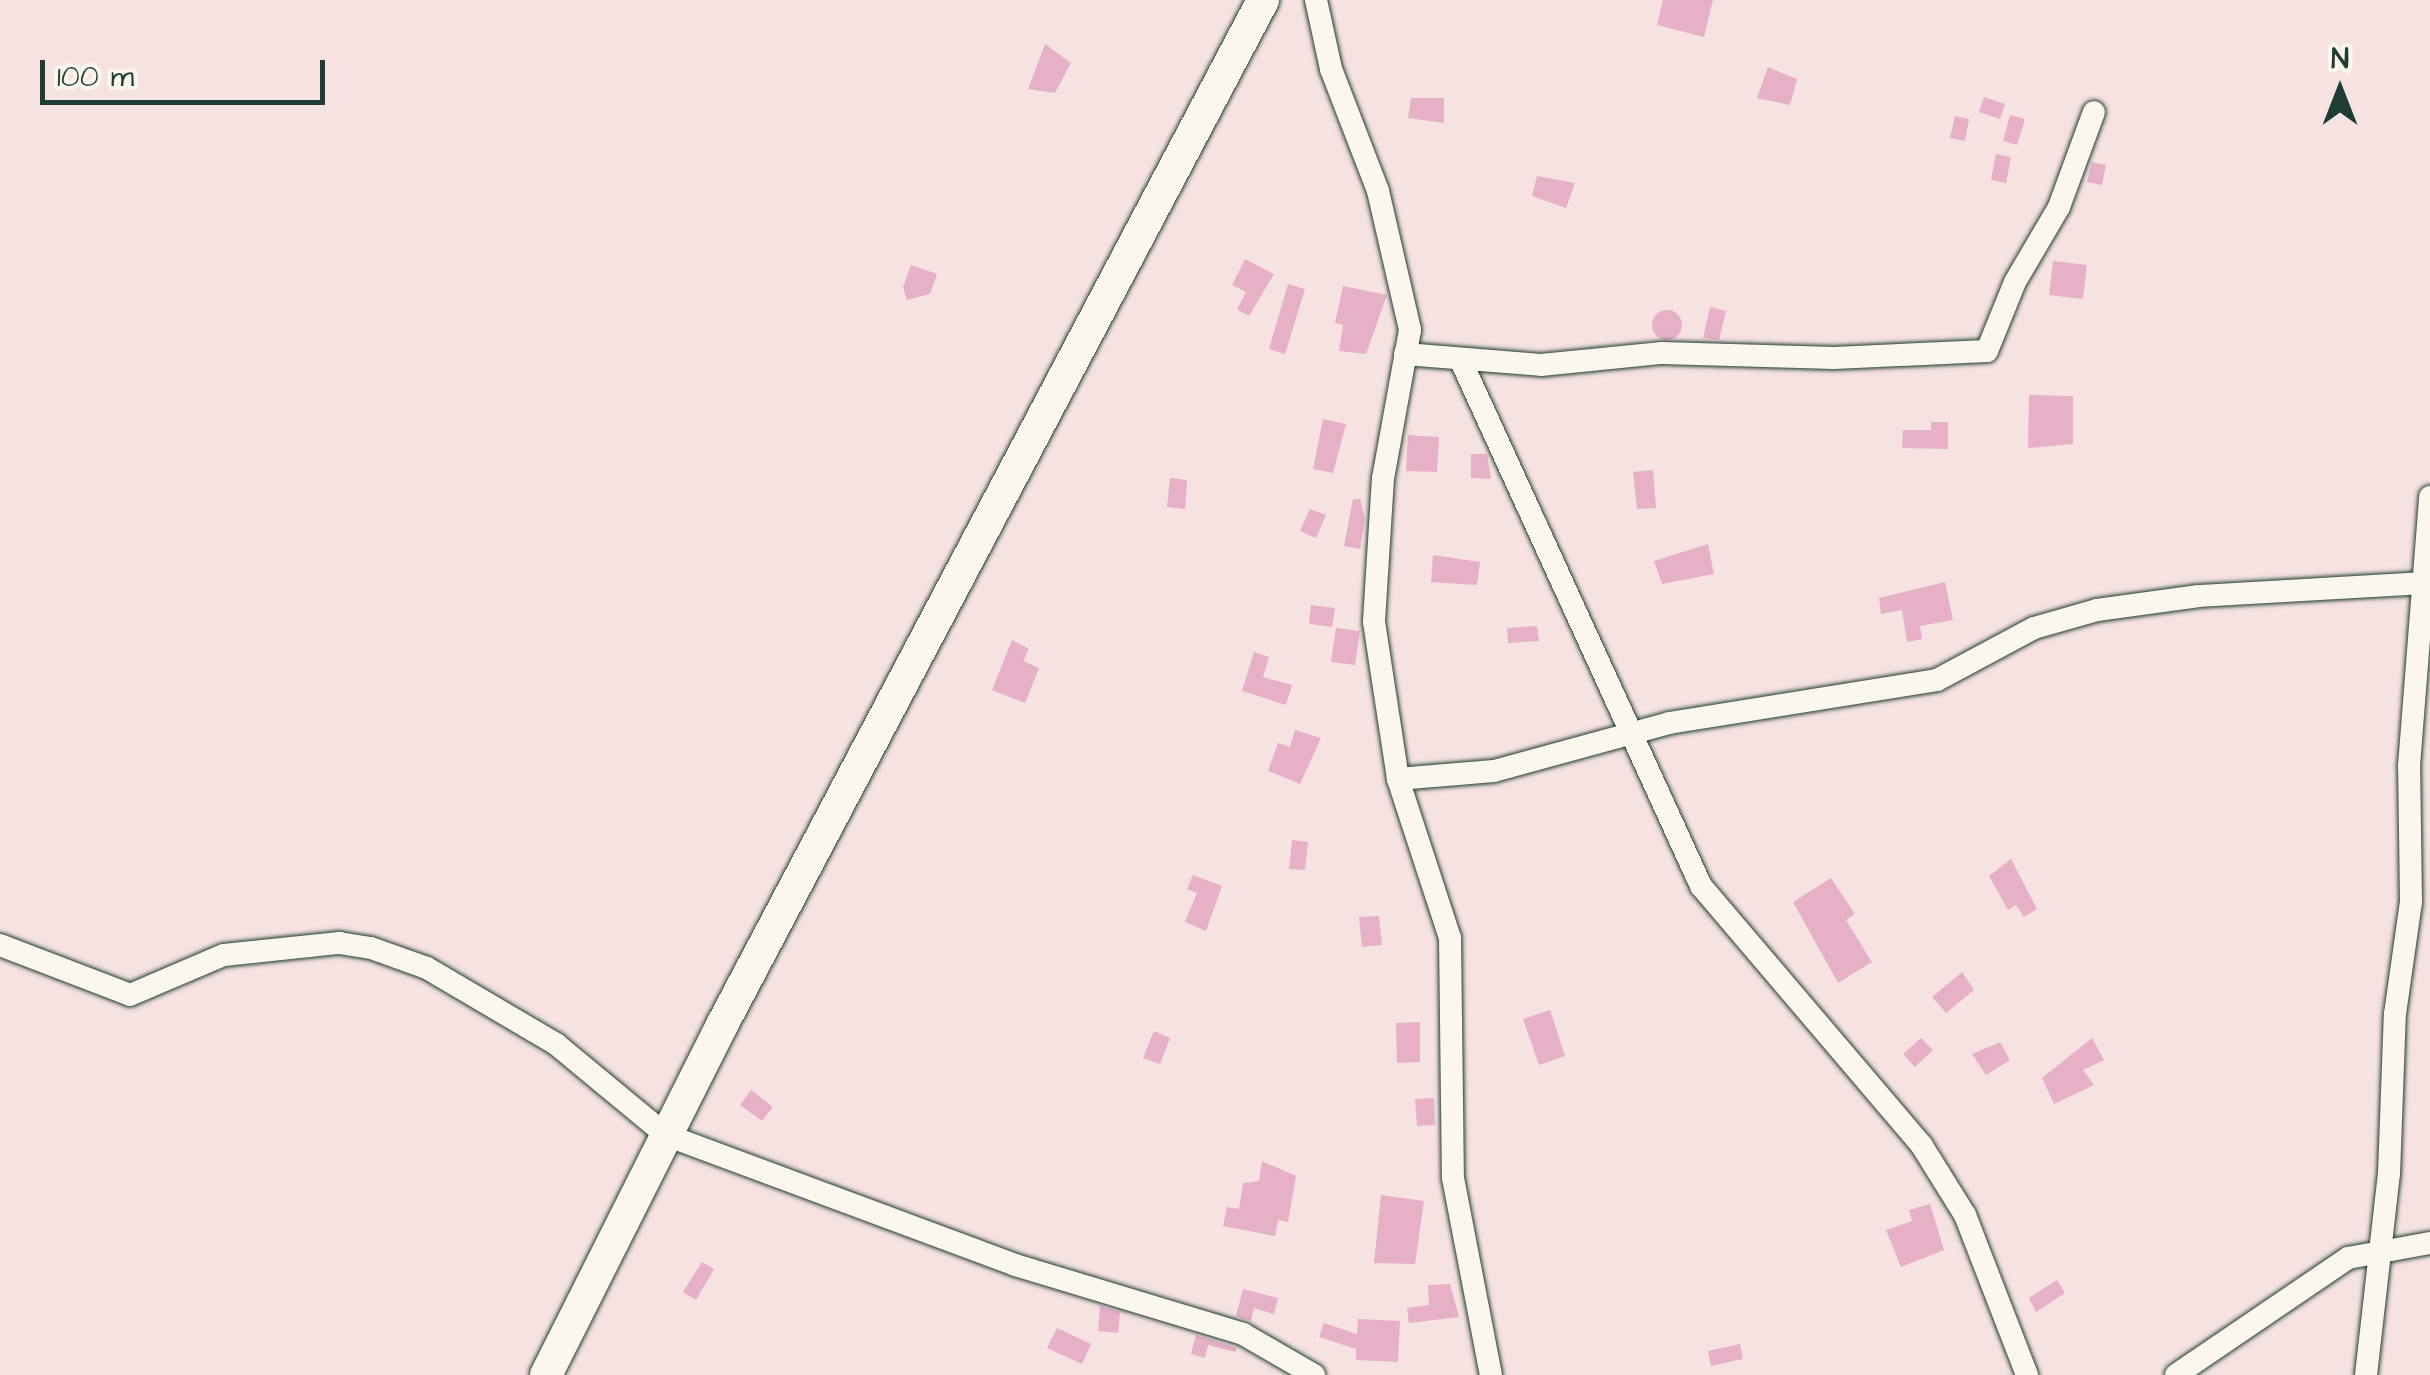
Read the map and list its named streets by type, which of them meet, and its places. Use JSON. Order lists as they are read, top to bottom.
{
  "scale_bar": "100 m",
  "north": "top"
}
